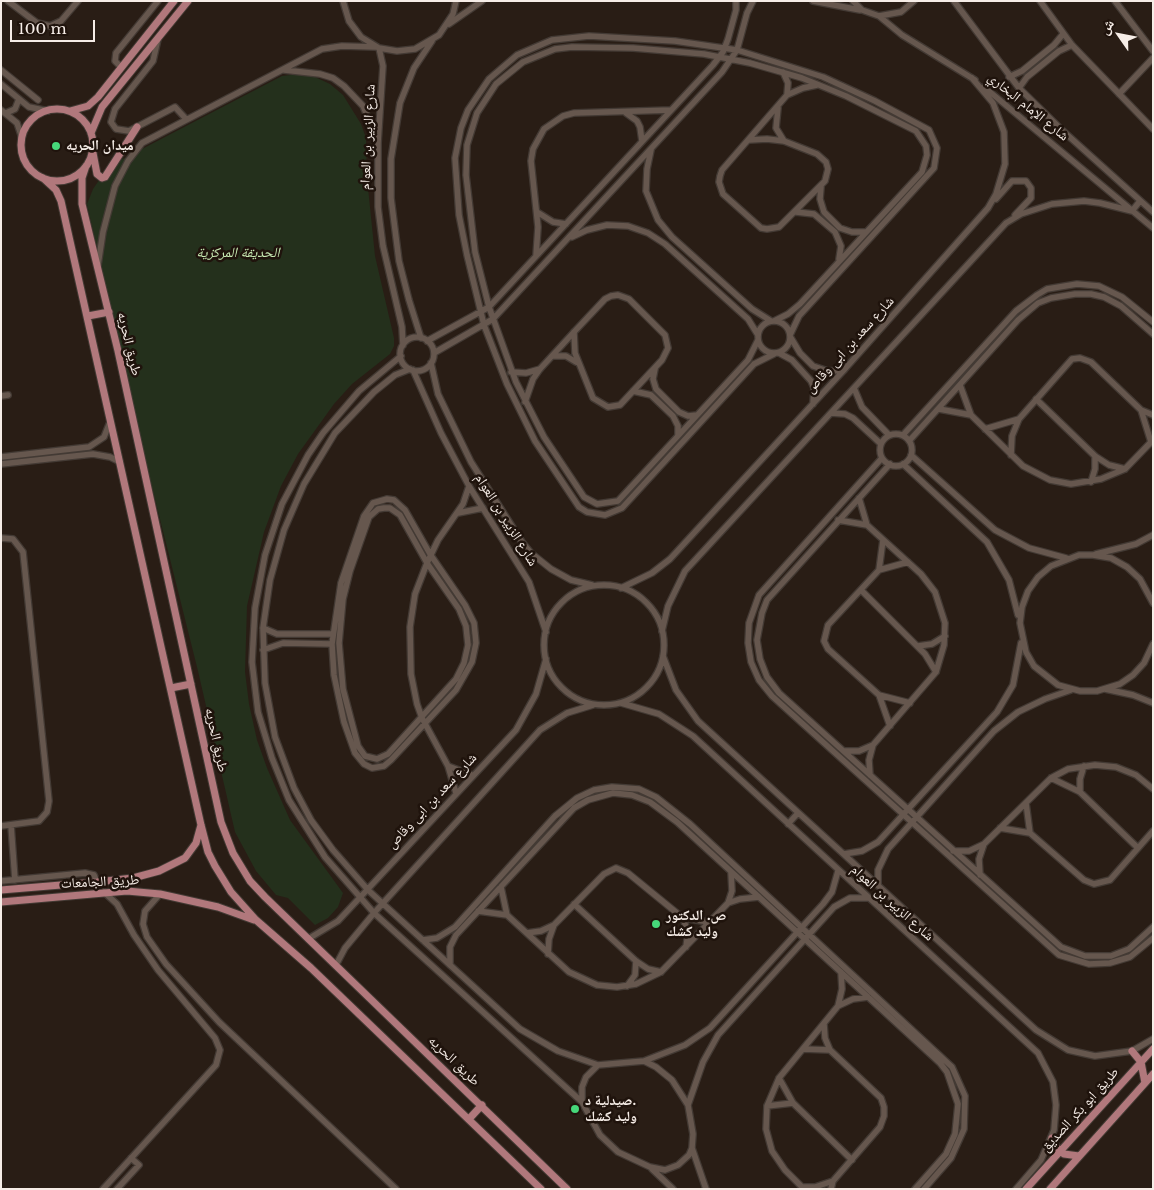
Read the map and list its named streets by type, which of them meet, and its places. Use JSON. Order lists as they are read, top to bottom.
{
  "streets": {
    "main road": ["طريق الحريه", "طريق الجامعات", "طريق ابو بكر الصديق"],
    "street": ["شارع الإمام البخاري", "شارع الزبير بن العوام", "شارع سعد بن ابى وقاص"]
  },
  "crossings": [
    ["شارع الإمام البخاري", "شارع سعد بن ابى وقاص"],
    ["شارع الزبير بن العوام", "شارع سعد بن ابى وقاص"],
    ["شارع الزبير بن العوام", "طريق ابو بكر الصديق"],
    ["طريق الحريه", "شارع سعد بن ابى وقاص"]
  ],
  "parks": ["الحديقة المركزية"],
  "places": ["ميدان الحريه", "ص. الدكتور وليد كشك", "صيدلية د. وليد كشك"],
  "scale_bar": "100 m",
  "north": "top left"
}
